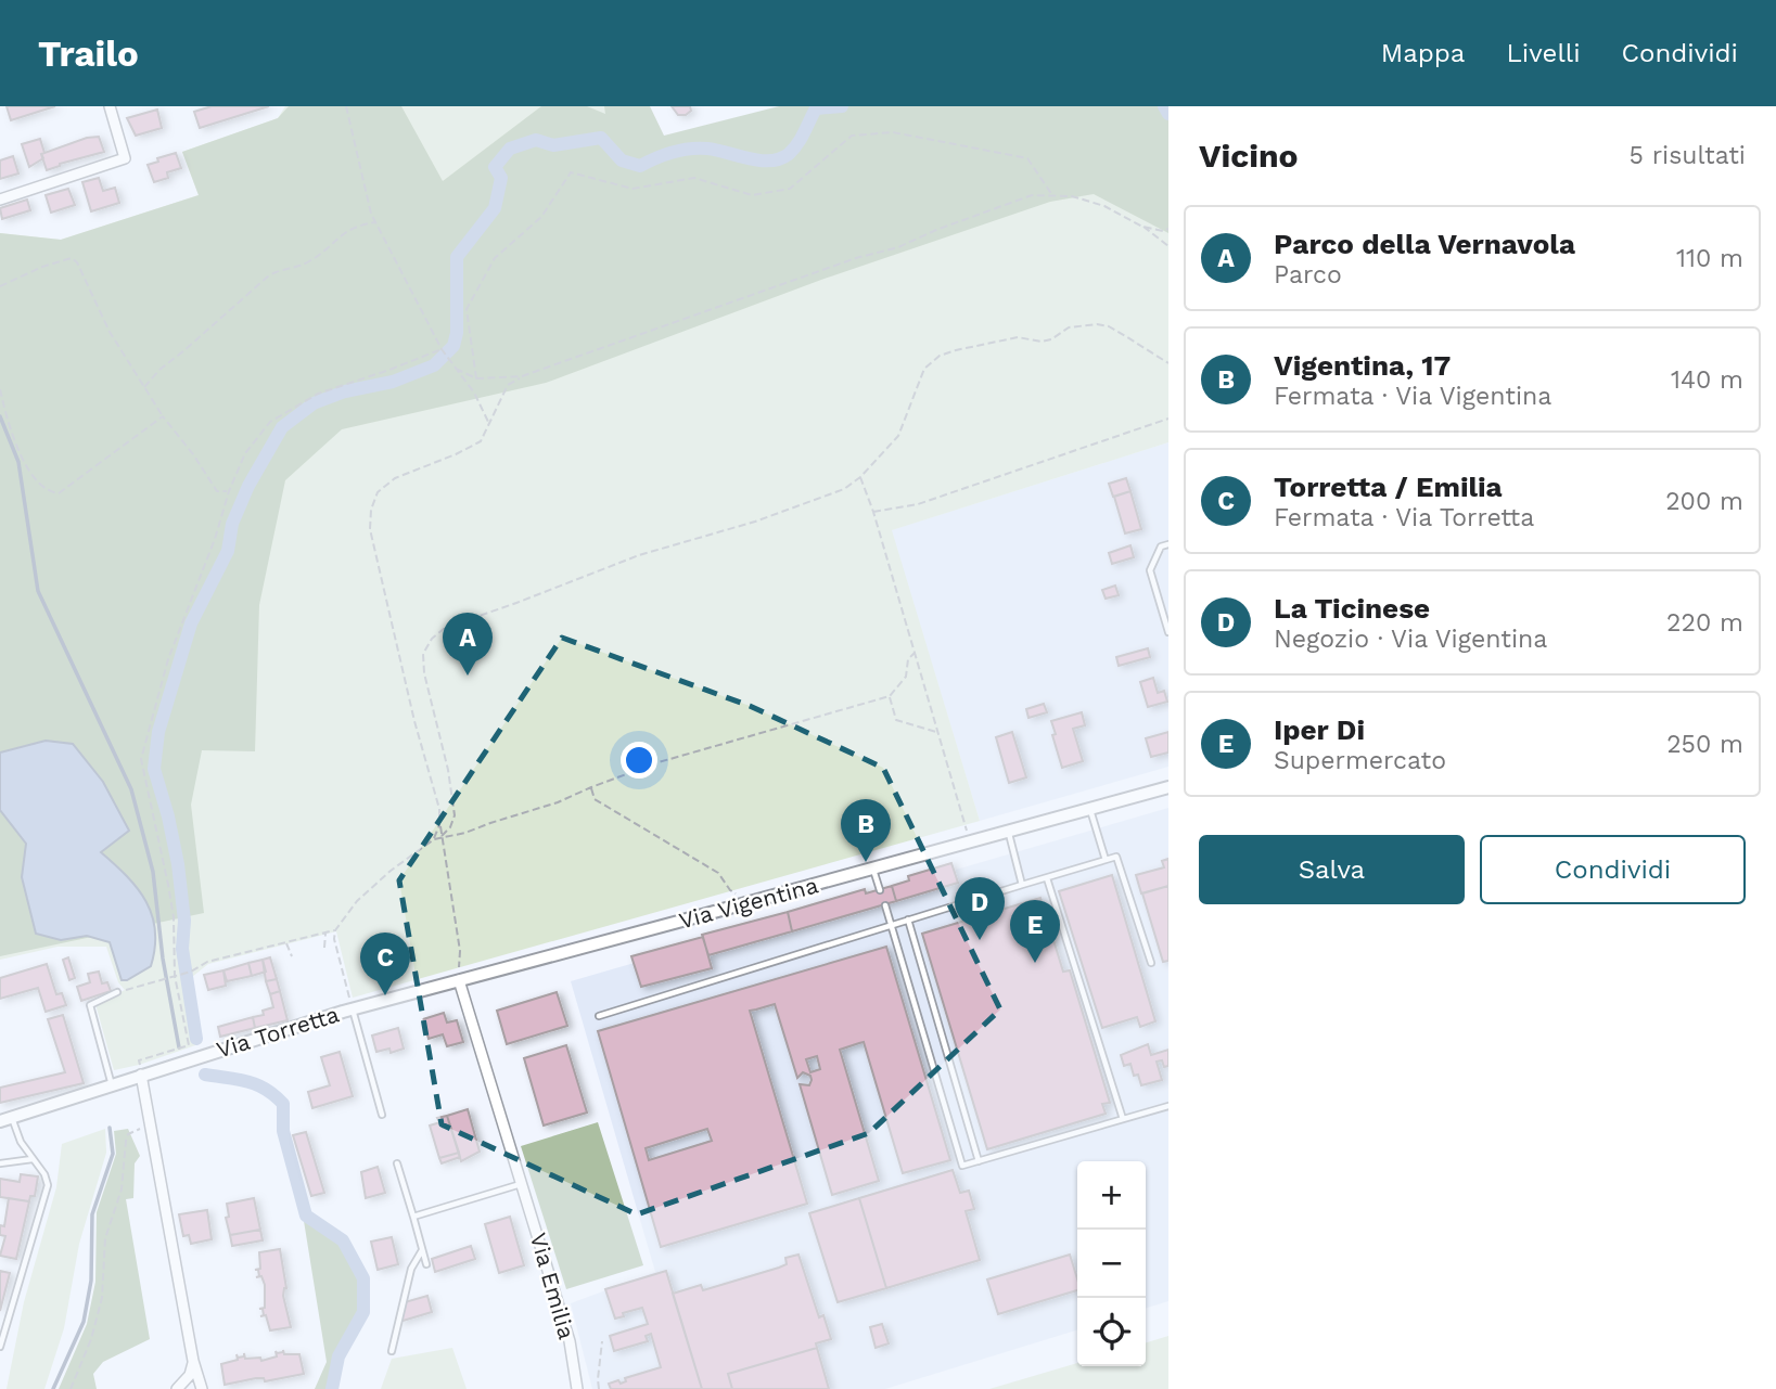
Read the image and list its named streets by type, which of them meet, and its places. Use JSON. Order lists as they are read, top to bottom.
{
  "streets": {
    "street": ["Via Vigentina", "Via Torretta", "Via Emilia"]
  },
  "crossings": [
    ["Via Vigentina", "Via Torretta"],
    ["Via Vigentina", "Via Emilia"],
    ["Via Torretta", "Via Emilia"]
  ],
  "page": {
    "header": "Trailo",
    "nav": ["Mappa", "Livelli", "Condividi"],
    "heading": ["Vicino", "5 risultati"],
    "list": [
      {
        "mark": "A",
        "name": "Parco della Vernavola",
        "note": "Parco",
        "value": "110 m"
      },
      {
        "mark": "B",
        "name": "Vigentina, 17",
        "note": "Fermata · Via Vigentina",
        "value": "140 m"
      },
      {
        "mark": "C",
        "name": "Torretta / Emilia",
        "note": "Fermata · Via Torretta",
        "value": "200 m"
      },
      {
        "mark": "D",
        "name": "La Ticinese",
        "note": "Negozio · Via Vigentina",
        "value": "220 m"
      },
      {
        "mark": "E",
        "name": "Iper Di",
        "note": "Supermercato",
        "value": "250 m"
      }
    ],
    "pins": [
      "A",
      "B",
      "D",
      "E",
      "C"
    ],
    "buttons": ["Salva", "Condividi"],
    "map_buttons": ["+", "−"]
  }
}
